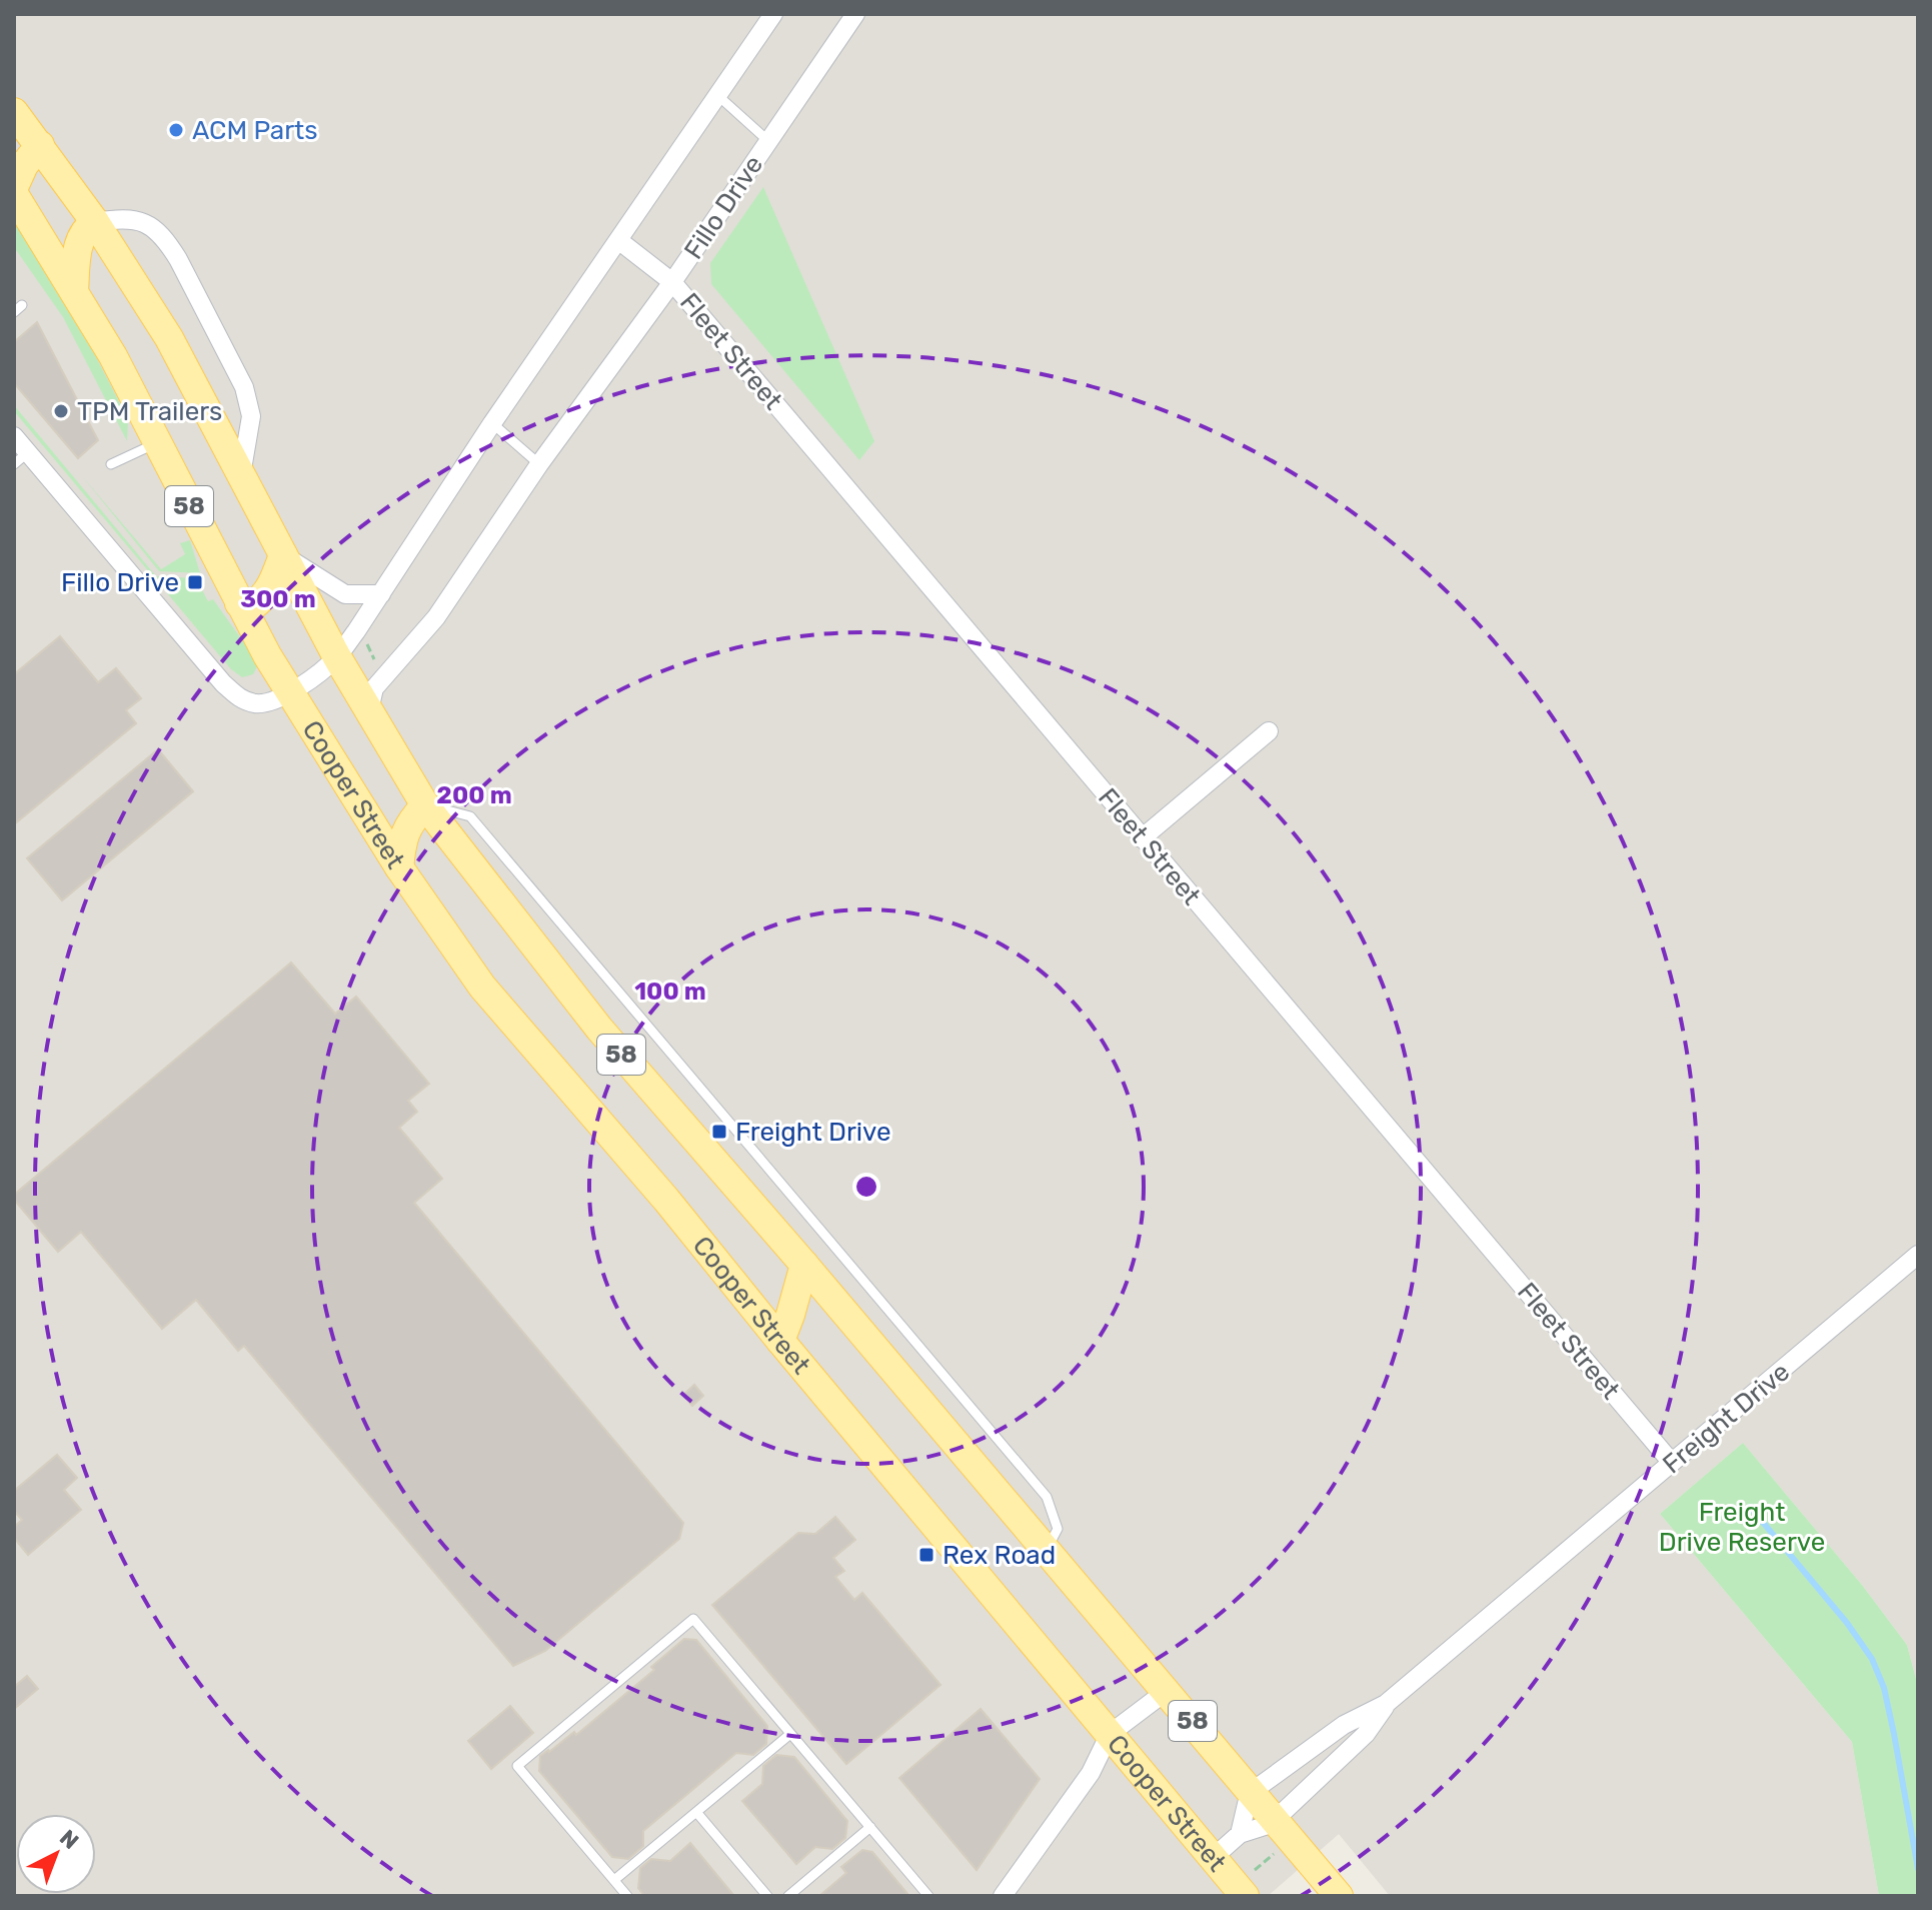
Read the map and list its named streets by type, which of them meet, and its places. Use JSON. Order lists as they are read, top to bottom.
{
  "streets": {
    "main road": ["58", "Cooper Street"],
    "street": ["Fillo Drive", "Fleet Street", "Freight Drive"]
  },
  "crossings": [
    ["Fillo Drive", "Fleet Street"],
    ["Fillo Drive", "58"],
    ["Fleet Street", "Freight Drive"],
    ["58", "Cooper Street"],
    ["58", "Freight Drive"],
    ["Cooper Street", "Freight Drive"]
  ],
  "parks": ["Freight Drive Reserve"],
  "places": {
    "other": ["ACM Parts", "TPM Trailers"],
    "transit": ["Fillo Drive", "Freight Drive", "Rex Road"]
  },
  "north": "top right",
  "rings": ["300 m", "200 m", "100 m"]
}
